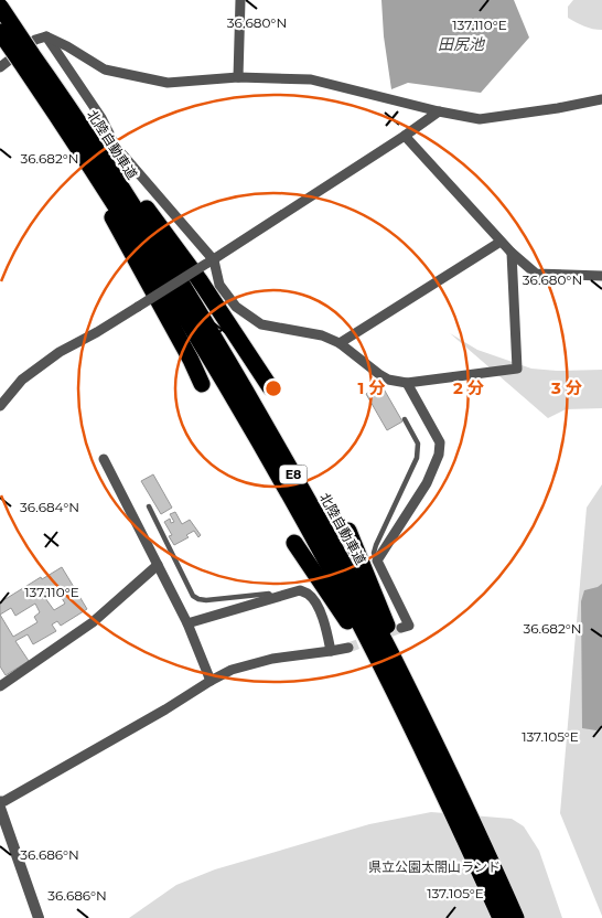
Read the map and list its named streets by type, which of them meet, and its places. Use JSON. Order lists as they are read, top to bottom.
{
  "streets": {
    "highway": ["北陸自動車道", "E8"]
  },
  "water": ["田尻池"],
  "parks": ["県立公園太閤山ランド"],
  "coordinates": [
    "36.680°N",
    "137.110°E",
    "36.682°N",
    "36.684°N",
    "137.105°E",
    "36.686°N"
  ],
  "rings": ["1 分", "2 分", "3 分"]
}
